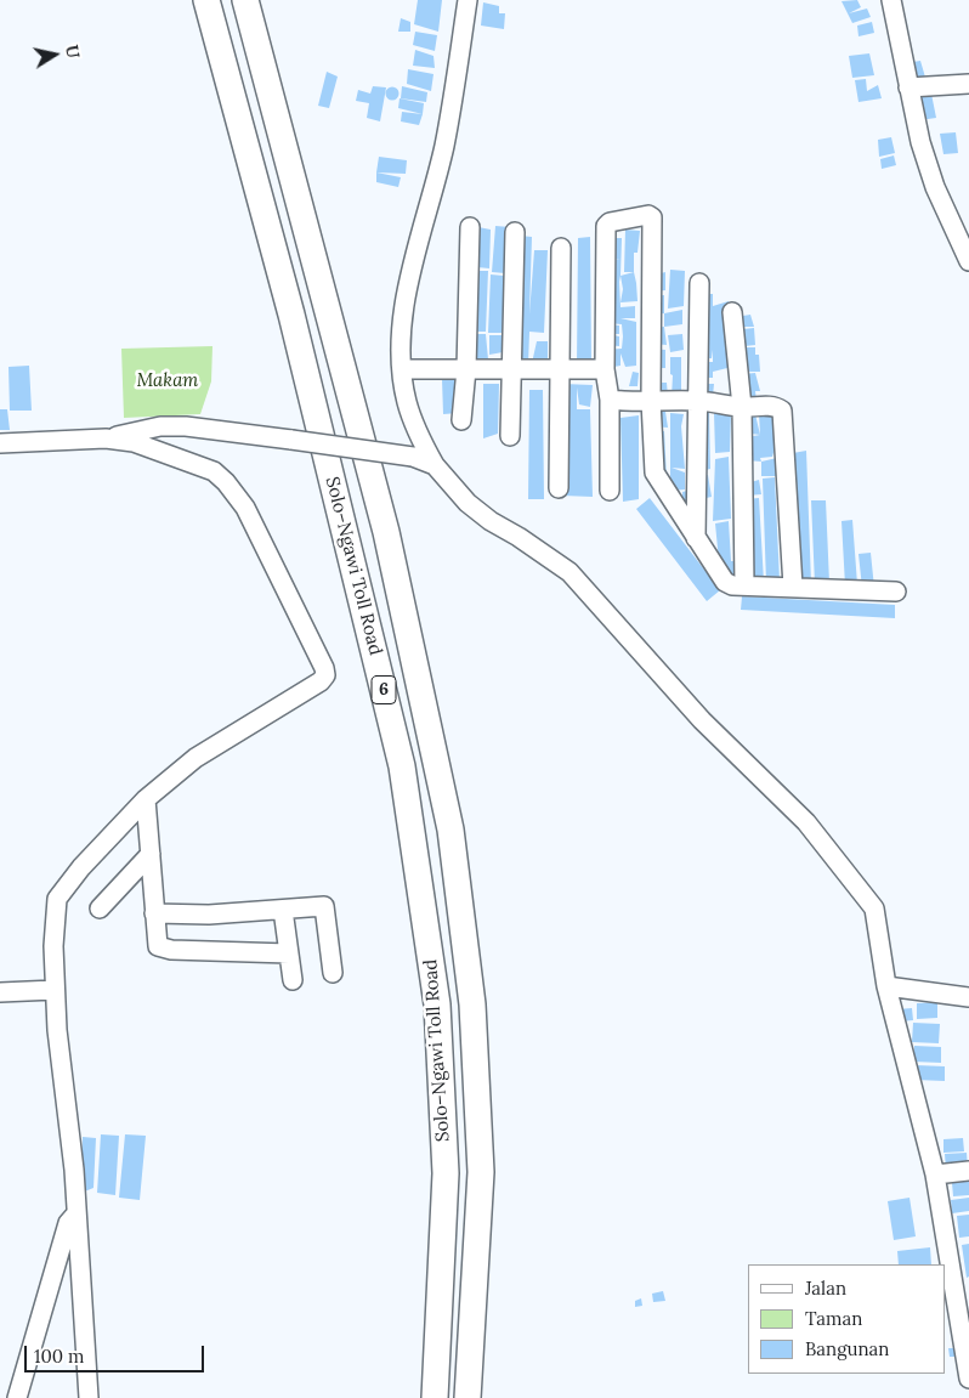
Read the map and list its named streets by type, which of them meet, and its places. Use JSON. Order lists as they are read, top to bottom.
{
  "streets": {
    "highway": ["Solo–Ngawi Toll Road", "6"]
  },
  "parks": ["Makam"],
  "legend": ["Jalan", "Taman", "Bangunan"],
  "scale_bar": "100 m",
  "north": "right"
}
